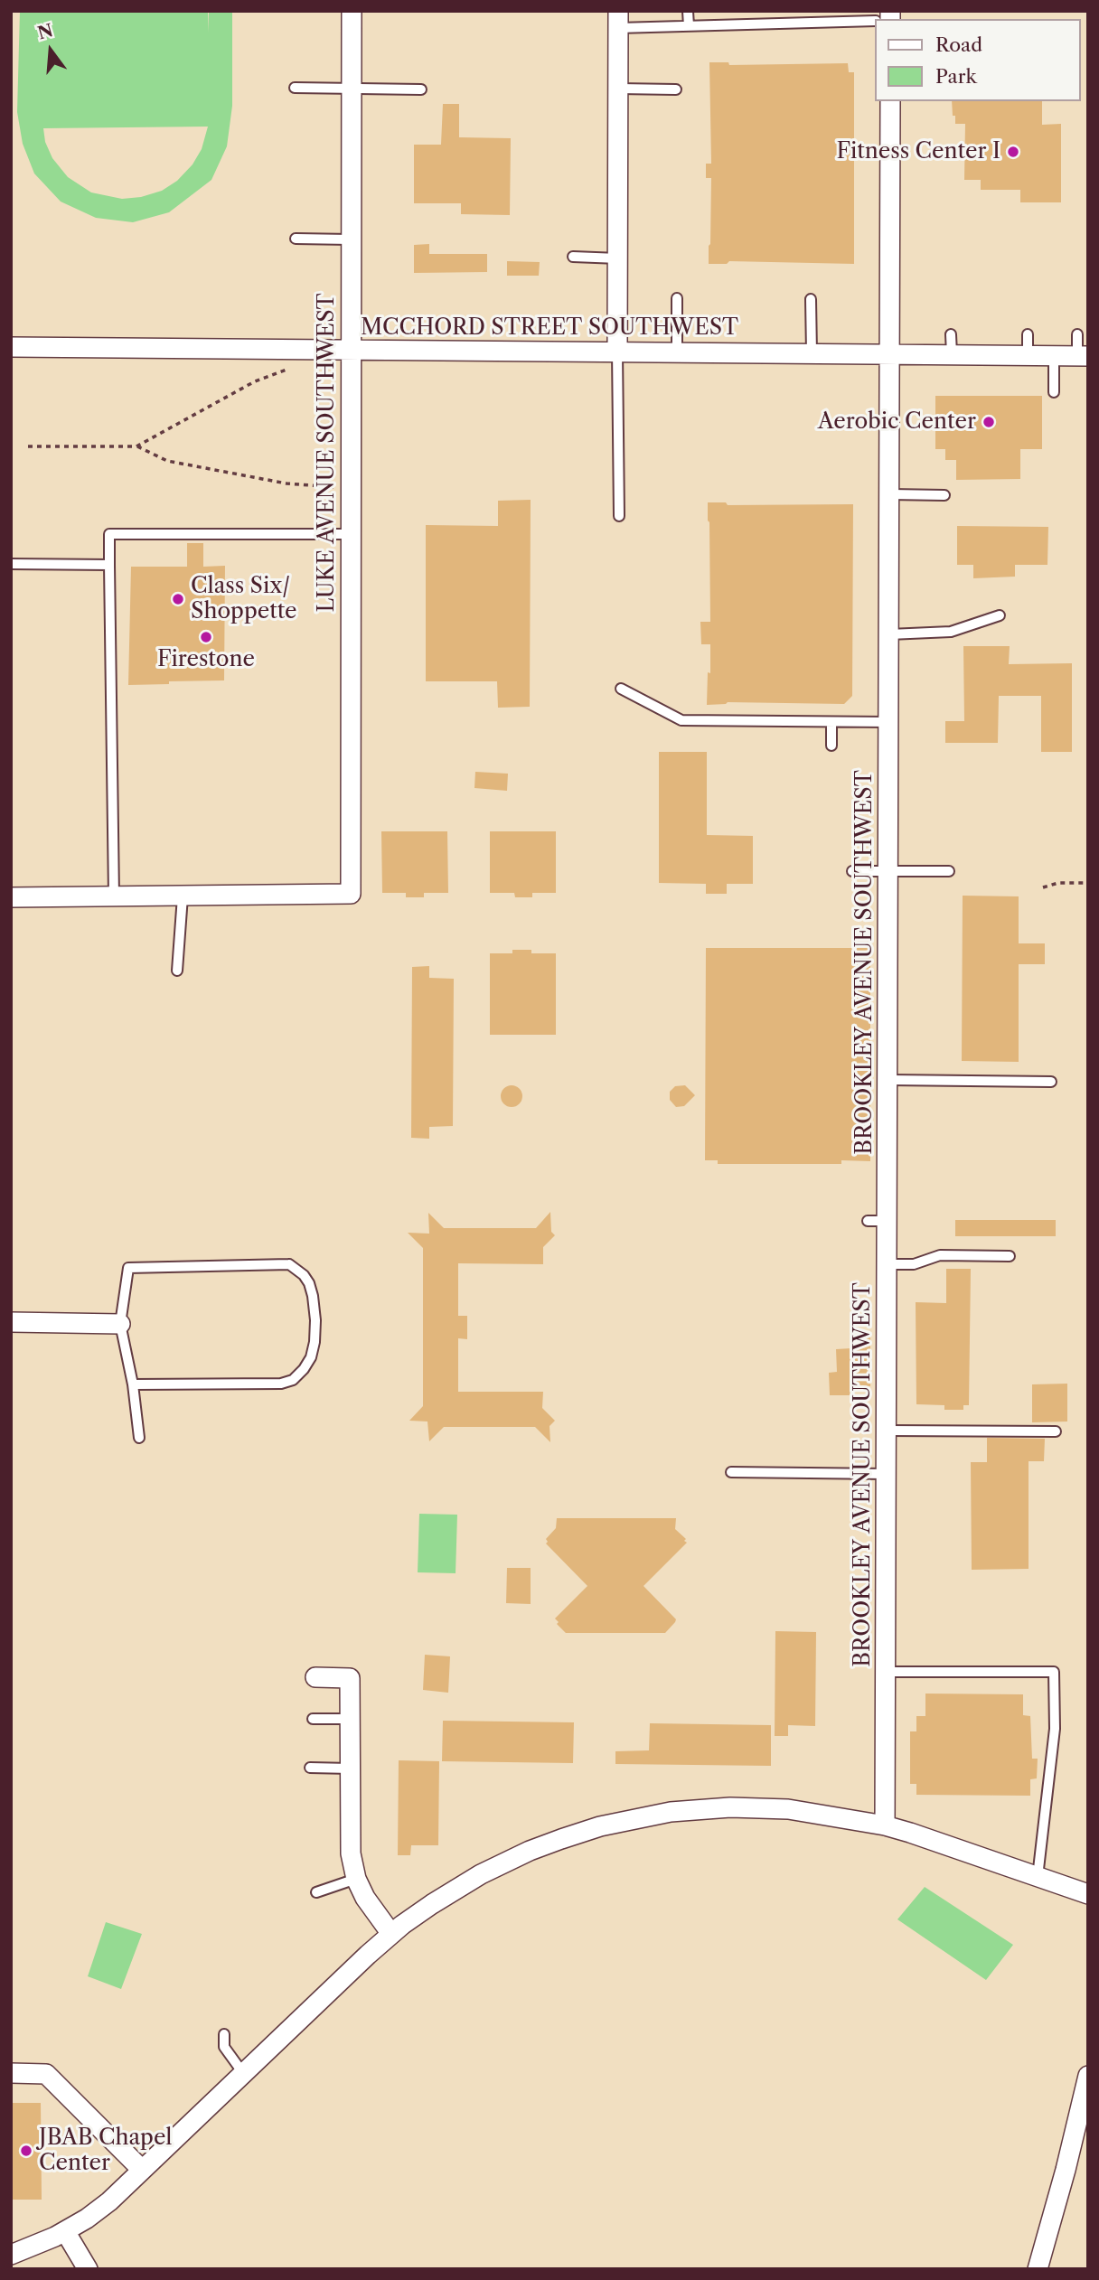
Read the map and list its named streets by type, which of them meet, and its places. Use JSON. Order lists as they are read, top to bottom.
{
  "streets": {
    "street": ["MCCHORD STREET SOUTHWEST", "LUKE AVENUE SOUTHWEST", "BROOKLEY AVENUE SOUTHWEST"]
  },
  "crossings": [
    ["MCCHORD STREET SOUTHWEST", "LUKE AVENUE SOUTHWEST"],
    ["MCCHORD STREET SOUTHWEST", "BROOKLEY AVENUE SOUTHWEST"]
  ],
  "places": [
    "Fitness Center I",
    "Aerobic Center",
    "Class Six/ Shoppette",
    "Firestone",
    "JBAB Chapel Center"
  ],
  "legend": ["Road", "Park"],
  "north": "top"
}
